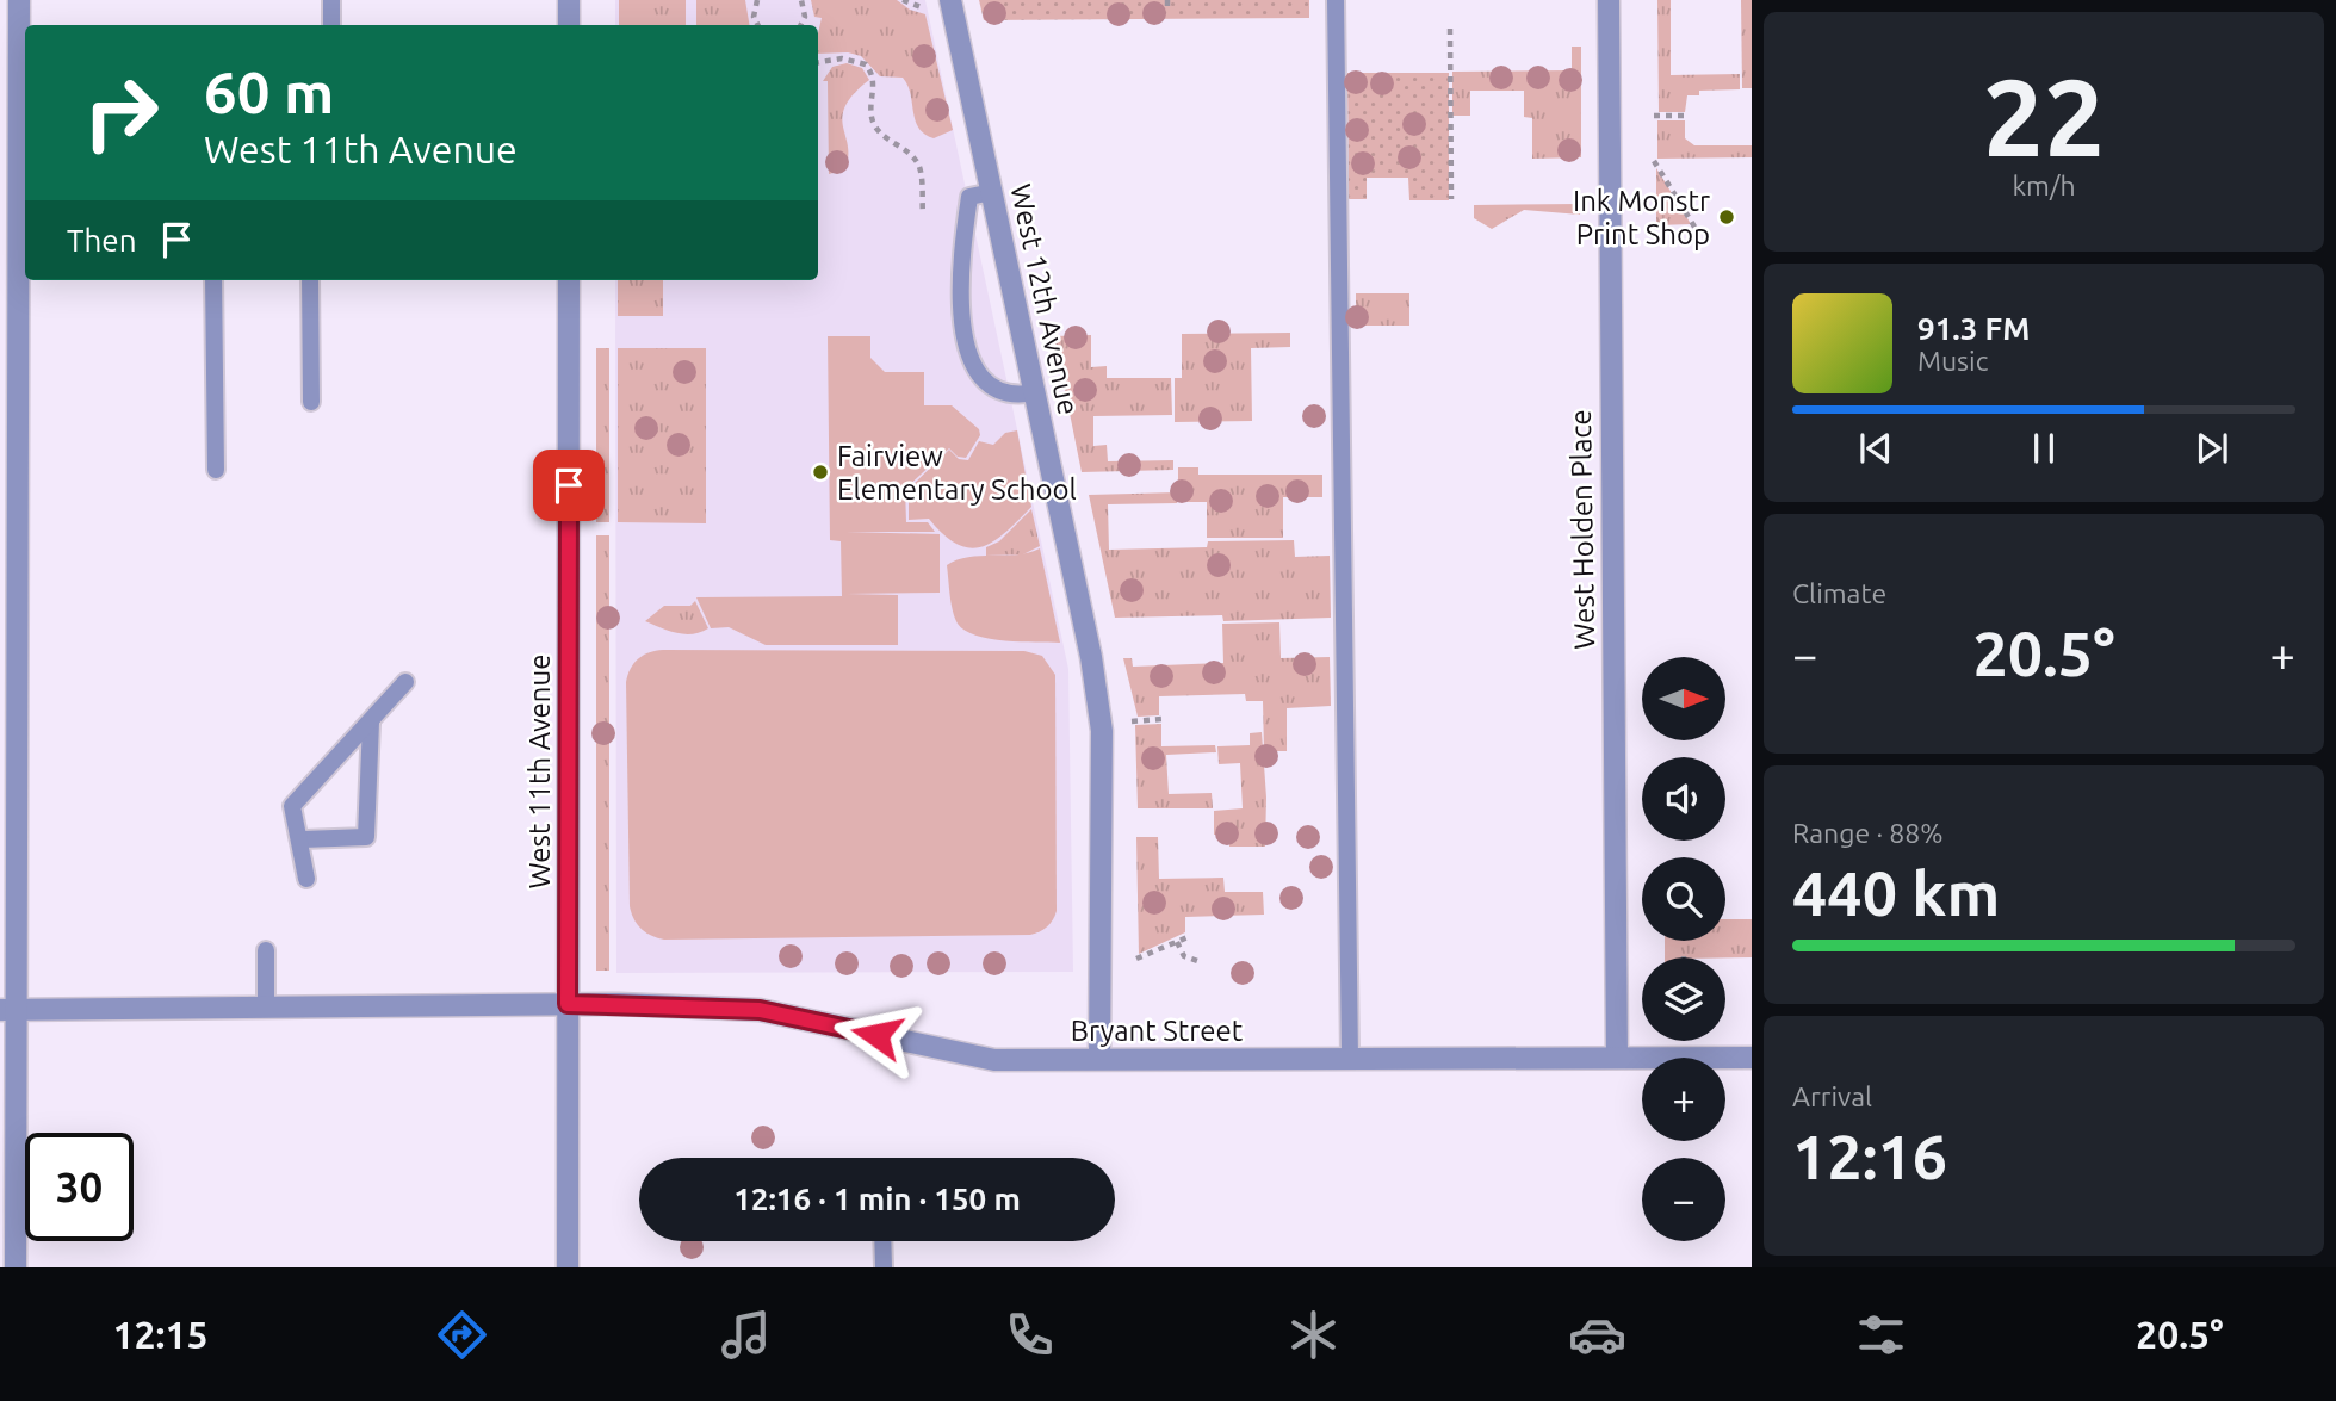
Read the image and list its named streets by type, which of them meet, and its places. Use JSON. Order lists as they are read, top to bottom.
{
  "streets": {
    "street": [
      "West 12th Avenue",
      "West Holden Place",
      "West 11th Avenue",
      "Bryant Street"
    ]
  },
  "crossings": [
    ["West 12th Avenue", "Bryant Street"],
    ["West Holden Place", "Bryant Street"],
    ["West 11th Avenue", "Bryant Street"]
  ],
  "places": ["Ink Monstr Print Shop", "Fairview Elementary School"],
  "north": "right",
  "page": {
    "tile": [
      ["22", "km/h"],
      "Climate",
      ["Range · 88%", "440 km"],
      ["Arrival", "12:16"]
    ],
    "turn": ["60 m", "West 11th Avenue"],
    "then": "Then",
    "song": ["91.3 FM", "Music"],
    "heat": ["−", "20.5°", "+"],
    "map_buttons": ["+", "−"],
    "limit": "30",
    "trip": "12:16 · 1 min · 150 m",
    "tabs": ["12:15", "20.5°"]
  }
}
